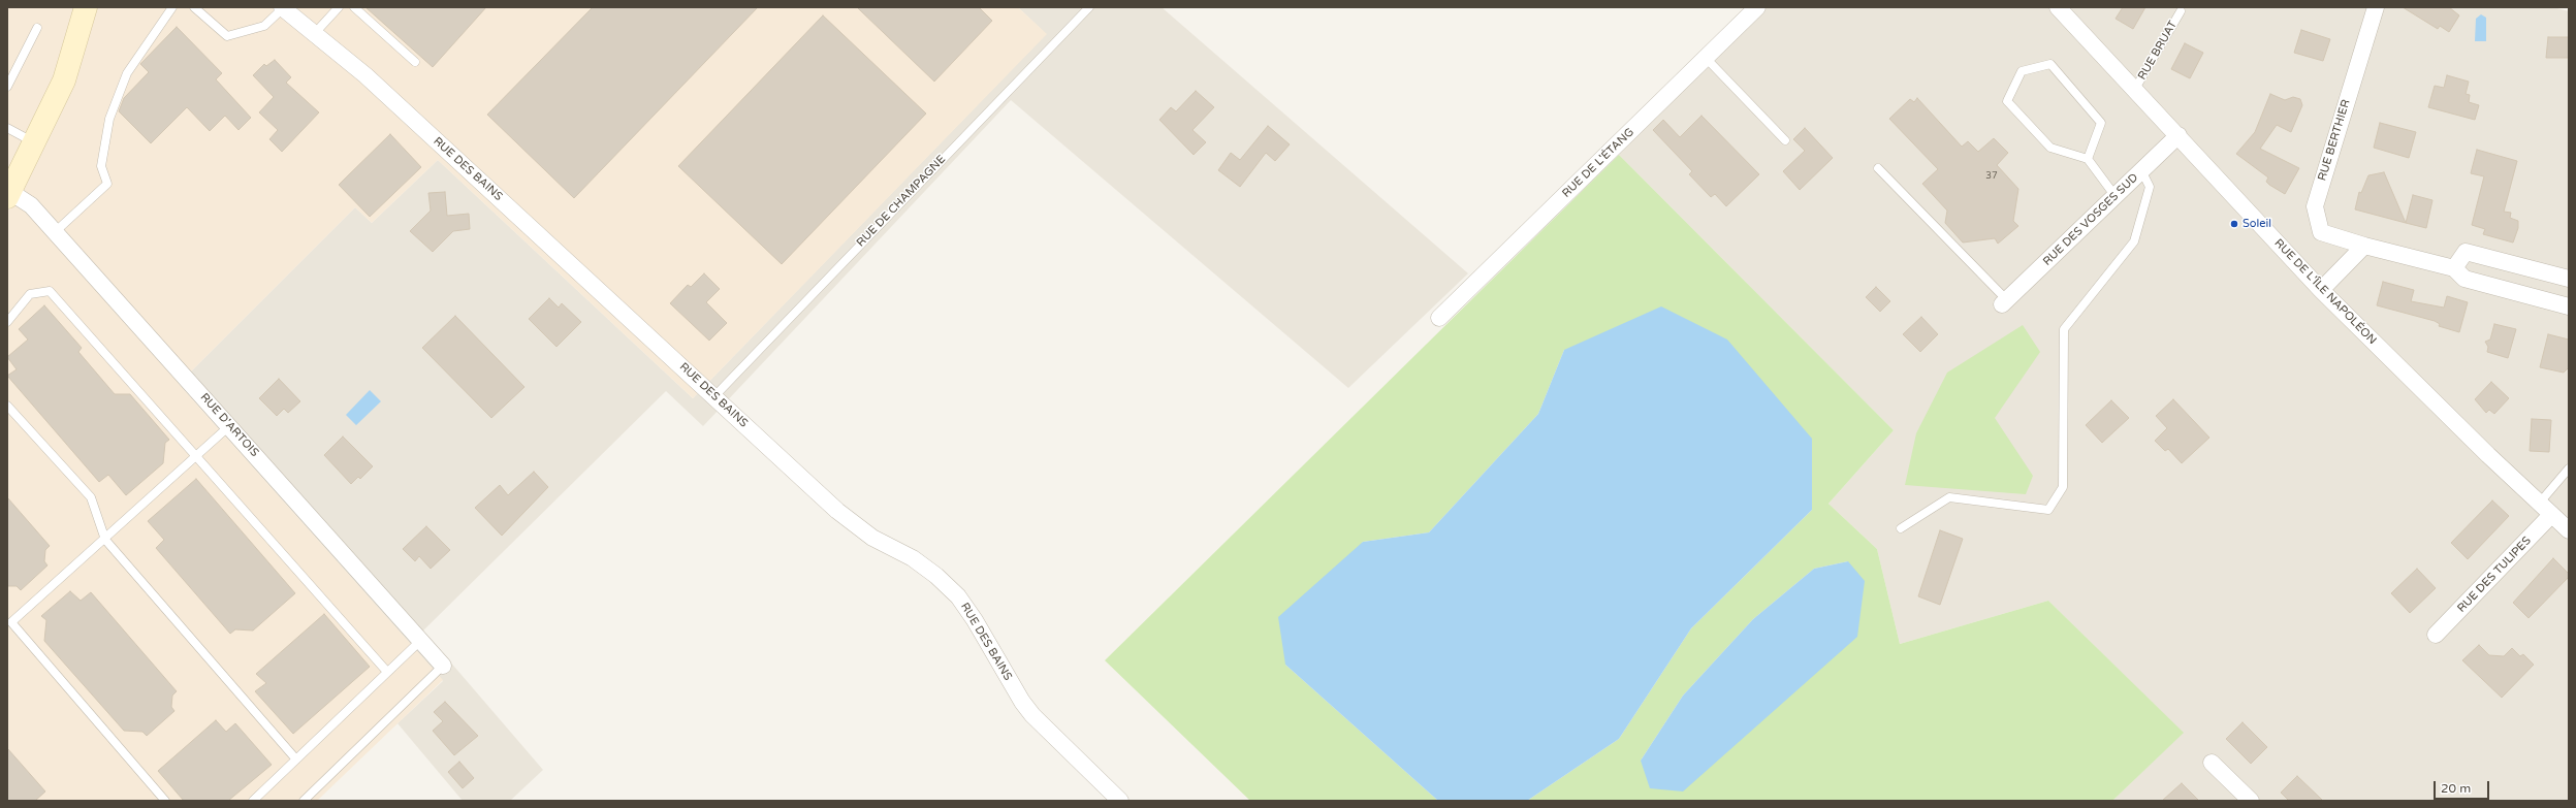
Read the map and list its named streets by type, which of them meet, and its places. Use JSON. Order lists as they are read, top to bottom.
{
  "streets": {
    "street": [
      "RUE BERTHIER",
      "RUE DE L'ÉTANG",
      "RUE DES BAINS",
      "RUE DES VOSGES SUD",
      "RUE DE L'ÎLE NAPOLÉON",
      "RUE D'ARTOIS",
      "RUE DES TULIPES"
    ],
    "lane": ["RUE BRUAT", "RUE DE CHAMPAGNE"]
  },
  "crossings": [
    ["RUE BRUAT", "RUE DE L'ÎLE NAPOLÉON"],
    ["RUE DES BAINS", "RUE DE CHAMPAGNE"],
    ["RUE DES VOSGES SUD", "RUE DE L'ÎLE NAPOLÉON"],
    ["RUE DE L'ÎLE NAPOLÉON", "RUE DES TULIPES"]
  ],
  "places": ["Soleil"],
  "house_numbers": ["37"],
  "scale_bar": "20 m"
}
